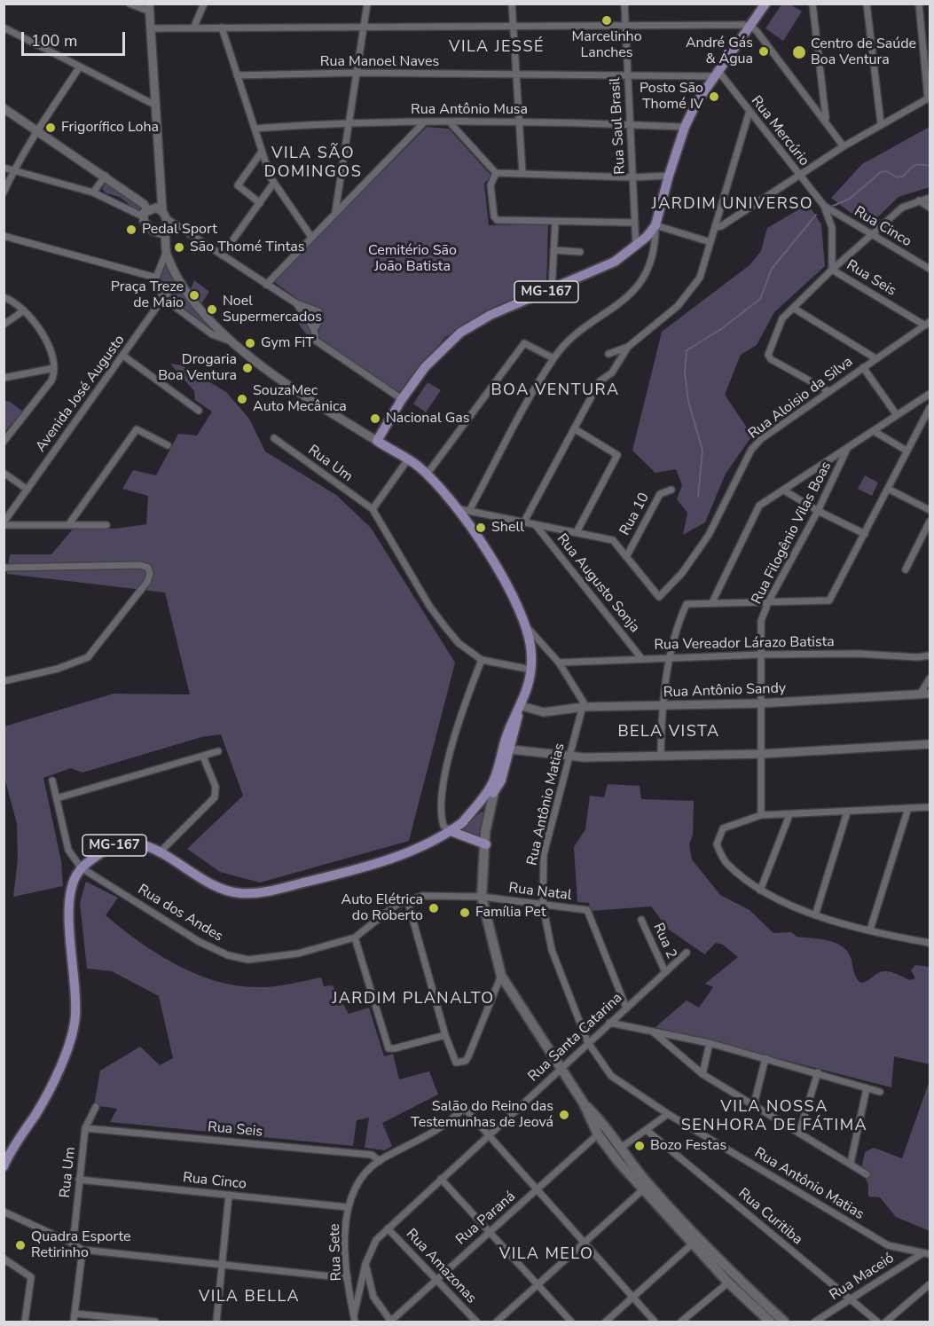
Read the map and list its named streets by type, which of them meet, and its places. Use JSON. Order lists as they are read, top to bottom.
{
  "streets": {
    "main road": ["MG-167"],
    "street": [
      "Rua Manoel Naves",
      "Rua Antônio Musa",
      "Rua Saul Brasil",
      "Rua Mercúrio",
      "Rua Cinco",
      "Rua Seis",
      "Avenida José Augusto",
      "Rua Aloisio da Silva",
      "Rua Um",
      "Rua 10",
      "Rua Filogênio Vilas Boas",
      "Rua Augusto Sonja",
      "Rua Vereador Lárazo Batista",
      "Rua Antônio Sandy",
      "Rua Antônio Matias",
      "Rua Natal",
      "Rua dos Andes",
      "Rua 2",
      "Rua Santa Catarina",
      "Rua Curitiba",
      "Rua Paraná",
      "Rua Sete",
      "Rua Amazonas",
      "Rua Maceió"
    ]
  },
  "crossings": [
    ["Rua Manoel Naves", "Rua Saul Brasil"],
    ["Rua Manoel Naves", "Rua Mercúrio"],
    ["Rua Manoel Naves", "MG-167"],
    ["Rua Antônio Musa", "Rua Saul Brasil"],
    ["Rua Antônio Musa", "MG-167"],
    ["Rua Saul Brasil", "MG-167"],
    ["Rua Mercúrio", "Rua Cinco"],
    ["Rua Mercúrio", "Rua Seis"],
    ["Rua Mercúrio", "MG-167"],
    ["Rua Cinco", "Rua Seis"],
    ["Rua Cinco", "Rua Um"],
    ["Rua Cinco", "Rua Sete"],
    ["Rua Seis", "Rua Aloisio da Silva"],
    ["Rua Seis", "Rua Um"],
    ["Rua Seis", "Rua Sete"],
    ["MG-167", "Rua Antônio Sandy"],
    ["MG-167", "Rua dos Andes"],
    ["Rua Aloisio da Silva", "Rua 10"],
    ["Rua Filogênio Vilas Boas", "Rua Vereador Lárazo Batista"],
    ["Rua Filogênio Vilas Boas", "Rua Antônio Sandy"],
    ["Rua Augusto Sonja", "Rua Vereador Lárazo Batista"],
    ["Rua Antônio Sandy", "Rua Antônio Matias"],
    ["Rua Antônio Matias", "Rua Natal"],
    ["Rua Antônio Matias", "Rua Santa Catarina"],
    ["Rua Antônio Matias", "Rua Maceió"],
    ["Rua Natal", "Rua dos Andes"],
    ["Rua Natal", "Rua Santa Catarina"],
    ["Rua 2", "Rua Santa Catarina"],
    ["Rua Santa Catarina", "Rua Sete"],
    ["Rua Santa Catarina", "Rua Amazonas"],
    ["Rua Curitiba", "Rua Maceió"],
    ["Rua Paraná", "Rua Amazonas"]
  ],
  "districts": [
    "VILA JESSÉ",
    "VILA SÃO DOMINGOS",
    "JARDIM UNIVERSO",
    "BOA VENTURA",
    "BELA VISTA",
    "JARDIM PLANALTO",
    "VILA NOSSA SENHORA DE FÁTIMA",
    "VILA MELO",
    "VILA BELLA"
  ],
  "parks": ["Cemitério São João Batista"],
  "places": [
    "Marcelinho Lanches",
    "André Gás & Água",
    "Centro de Saúde Boa Ventura",
    "Posto São Thomé IV",
    "Frigorífico Loha",
    "Pedal Sport",
    "São Thomé Tintas",
    "Praça Treze de Maio",
    "Noel Supermercados",
    "Gym FiT",
    "Drogaria Boa Ventura",
    "SouzaMec Auto Mecânica",
    "Nacional Gas",
    "Shell",
    "Auto Elétrica do Roberto",
    "Família Pet",
    "Salão do Reino das Testemunhas de Jeová",
    "Bozo Festas",
    "Quadra Esporte Retirinho"
  ],
  "scale_bar": "100 m"
}
